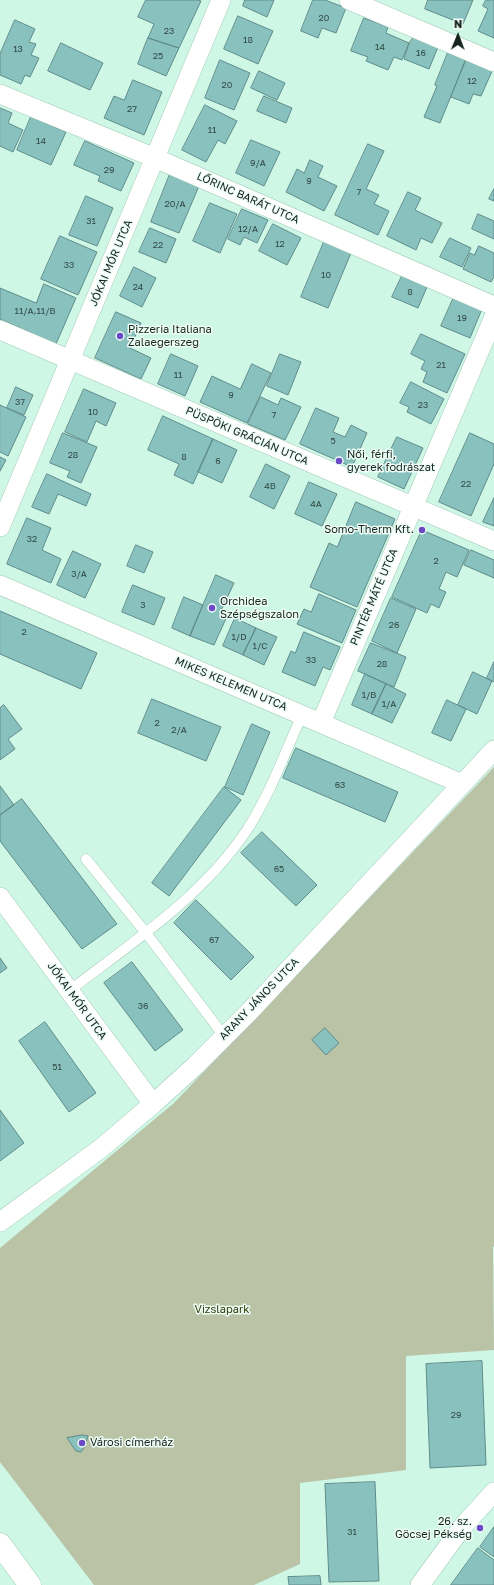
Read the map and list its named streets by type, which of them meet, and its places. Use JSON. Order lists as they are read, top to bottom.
{
  "streets": {
    "street": [
      "LŐRINC BARÁT UTCA",
      "JÓKAI MÓR UTCA",
      "PÜSPÖKI GRÁCIÁN UTCA",
      "PINTÉR MÁTÉ UTCA",
      "MIKES KELEMEN UTCA",
      "ARANY JÁNOS UTCA"
    ]
  },
  "crossings": [
    ["LŐRINC BARÁT UTCA", "JÓKAI MÓR UTCA"],
    ["JÓKAI MÓR UTCA", "PÜSPÖKI GRÁCIÁN UTCA"],
    ["JÓKAI MÓR UTCA", "ARANY JÁNOS UTCA"],
    ["PÜSPÖKI GRÁCIÁN UTCA", "PINTÉR MÁTÉ UTCA"],
    ["PINTÉR MÁTÉ UTCA", "MIKES KELEMEN UTCA"],
    ["MIKES KELEMEN UTCA", "ARANY JÁNOS UTCA"]
  ],
  "parks": ["Vizslapark"],
  "places": [
    "Pizzeria Italiana Zalaegerszeg",
    "Női, férfi, gyerek fodrászat",
    "Somo-Therm Kft.",
    "Orchidea Szépségszalon",
    "Városi címerház",
    "26. sz. Göcsej Pékség"
  ],
  "house_numbers": [
    "20",
    "23",
    "18",
    "14",
    "13",
    "16",
    "25",
    "12",
    "20",
    "27",
    "11",
    "14",
    "9/A",
    "29",
    "9",
    "7",
    "20/A",
    "31",
    "12/A",
    "12",
    "22",
    "33",
    "10",
    "24",
    "8",
    "11/A,11/B",
    "19",
    "21",
    "11",
    "9",
    "37",
    "23",
    "10",
    "7",
    "5",
    "28",
    "8",
    "6",
    "22",
    "4B",
    "4A",
    "32",
    "2",
    "3/A",
    "3",
    "26",
    "2",
    "1/D",
    "1/C",
    "33",
    "28",
    "1/B",
    "1/A",
    "2",
    "2/A",
    "63",
    "65",
    "67",
    "36",
    "51",
    "29",
    "31"
  ],
  "north": "top"
}
